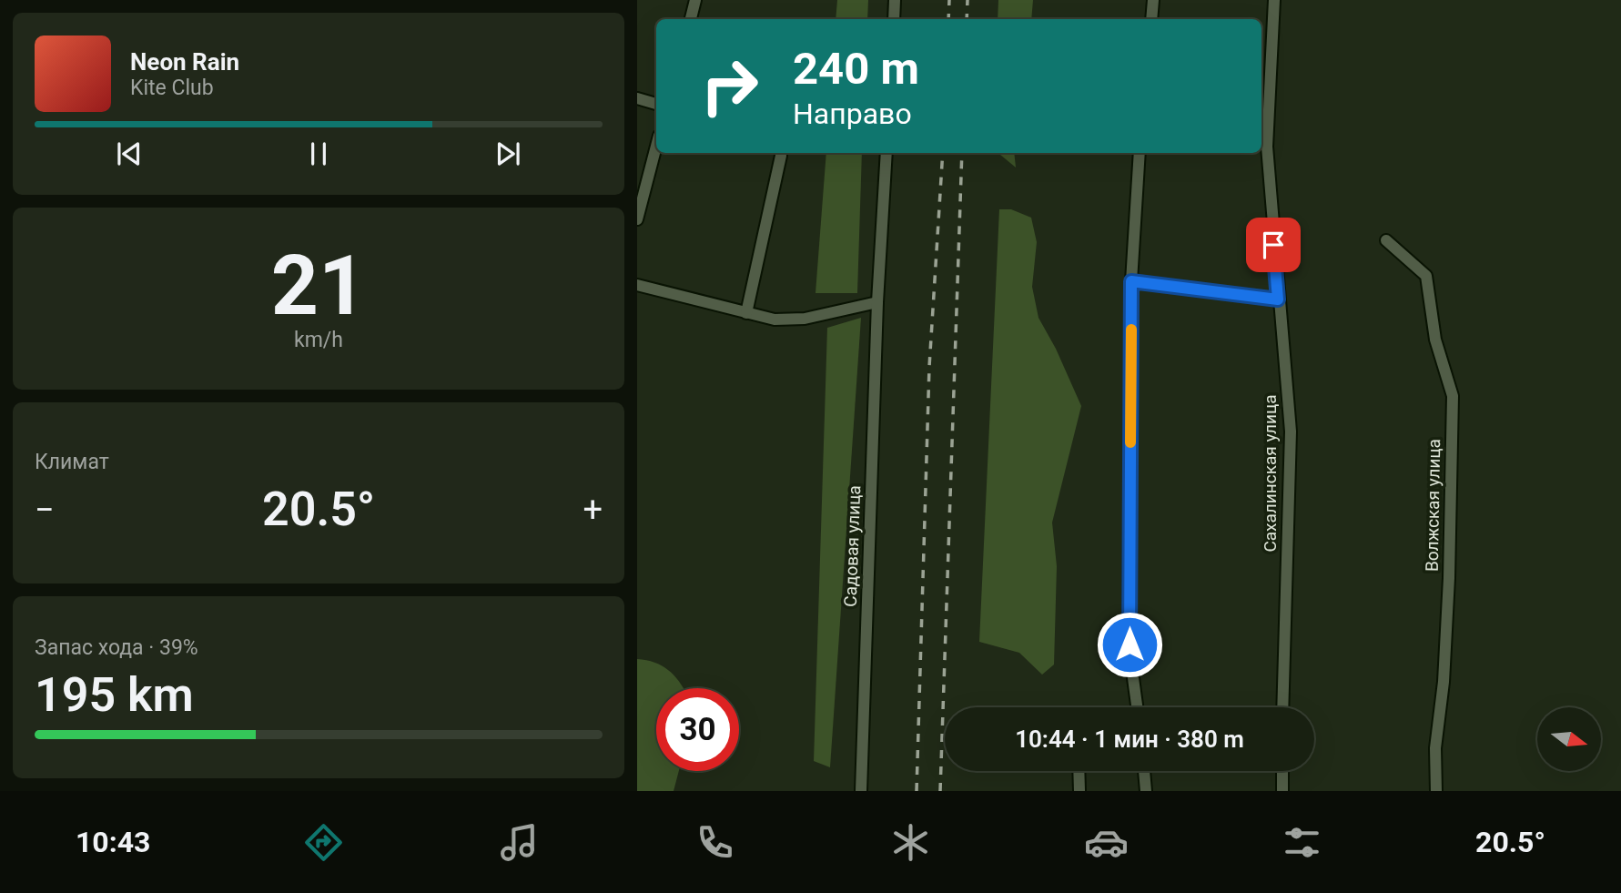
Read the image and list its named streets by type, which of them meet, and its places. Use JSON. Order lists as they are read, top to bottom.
{
  "streets": {
    "street": ["Сахалинская улица", "Волжская улица", "Садовая улица"]
  },
  "north": "right",
  "page": {
    "turn": ["240 m", "Направо"],
    "song": ["Neon Rain", "Kite Club"],
    "tile": [
      ["21", "km/h"],
      "Климат",
      ["Запас хода · 39%", "195 km"]
    ],
    "heat": ["−", "20.5°", "+"],
    "limit": "30",
    "trip": "10:44 · 1 мин · 380 m",
    "tabs": ["10:43", "20.5°"]
  }
}
